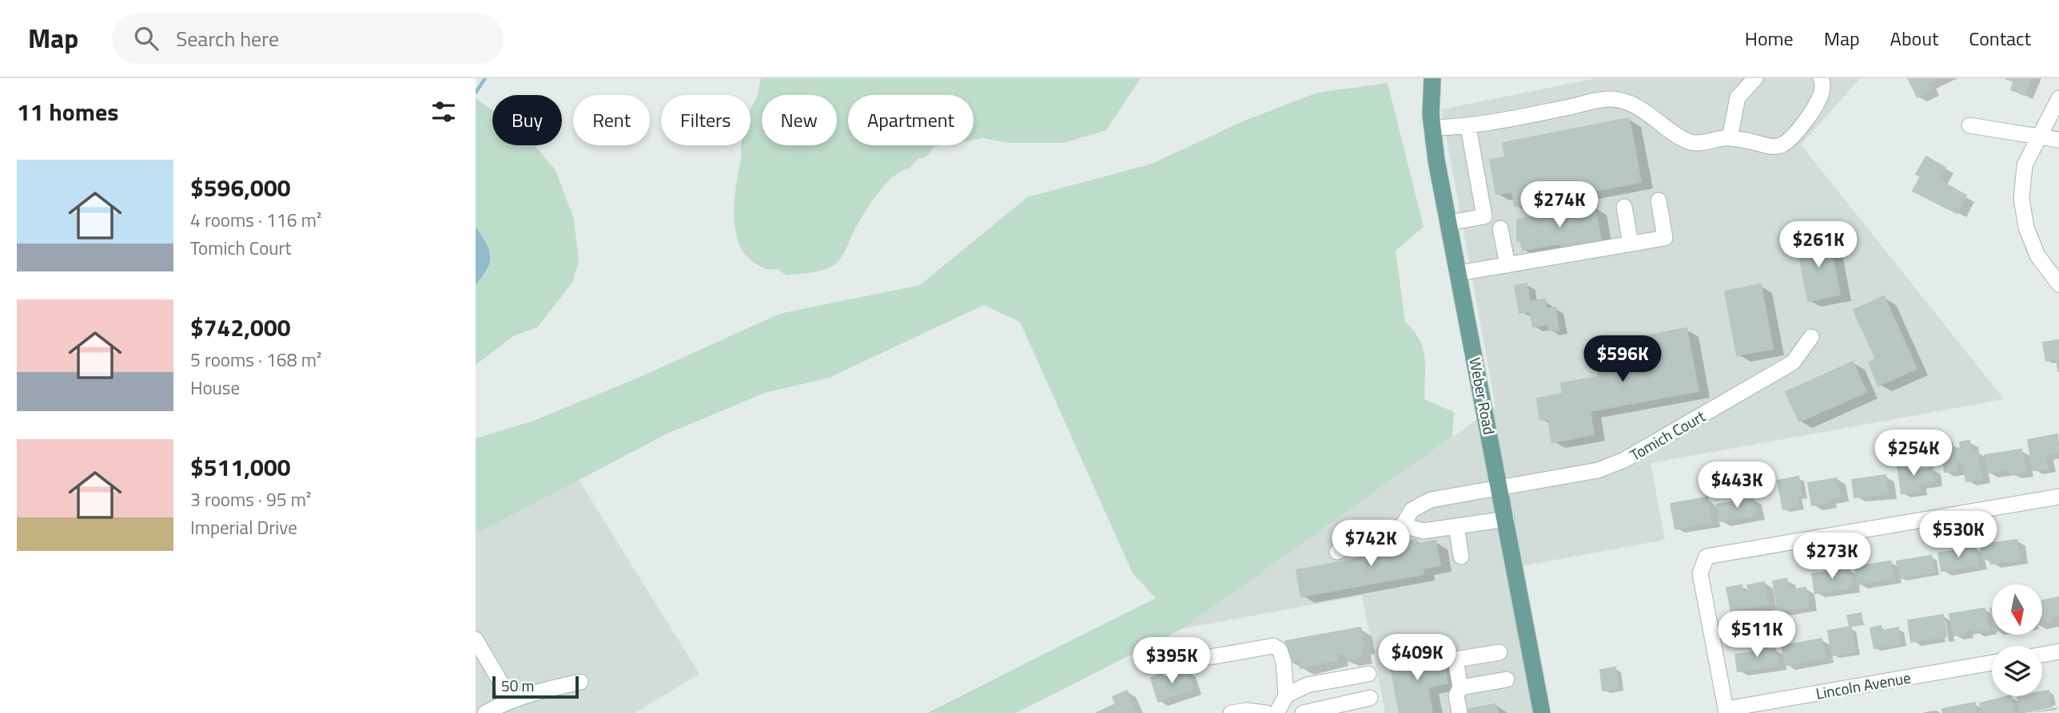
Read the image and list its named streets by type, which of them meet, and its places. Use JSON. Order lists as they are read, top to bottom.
{
  "streets": {
    "main road": ["Weber Road"],
    "street": ["Tomich Court", "Lincoln Avenue"]
  },
  "crossings": [
    ["Weber Road", "Tomich Court"]
  ],
  "scale_bar": "50 m",
  "north": "bottom",
  "page": {
    "header": "Map",
    "search": "Search here",
    "nav": [
      "Home",
      "Map",
      "About",
      "Contact"
    ],
    "heading": "11 homes",
    "chip": [
      "Buy",
      "Rent",
      "Filters",
      "New",
      "Apartment"
    ],
    "list": [
      {
        "name": "$596,000",
        "note": "4 rooms · 116 m² · Tomich Court"
      },
      {
        "name": "$742,000",
        "note": "5 rooms · 168 m² · House"
      },
      {
        "name": "$511,000",
        "note": "3 rooms · 95 m² · Imperial Drive"
      }
    ],
    "price": [
      "$274K",
      "$261K",
      "$596K",
      "$254K",
      "$443K",
      "$530K",
      "$742K",
      "$273K",
      "$511K",
      "$409K",
      "$395K"
    ],
    "scale": "50 m"
  }
}
